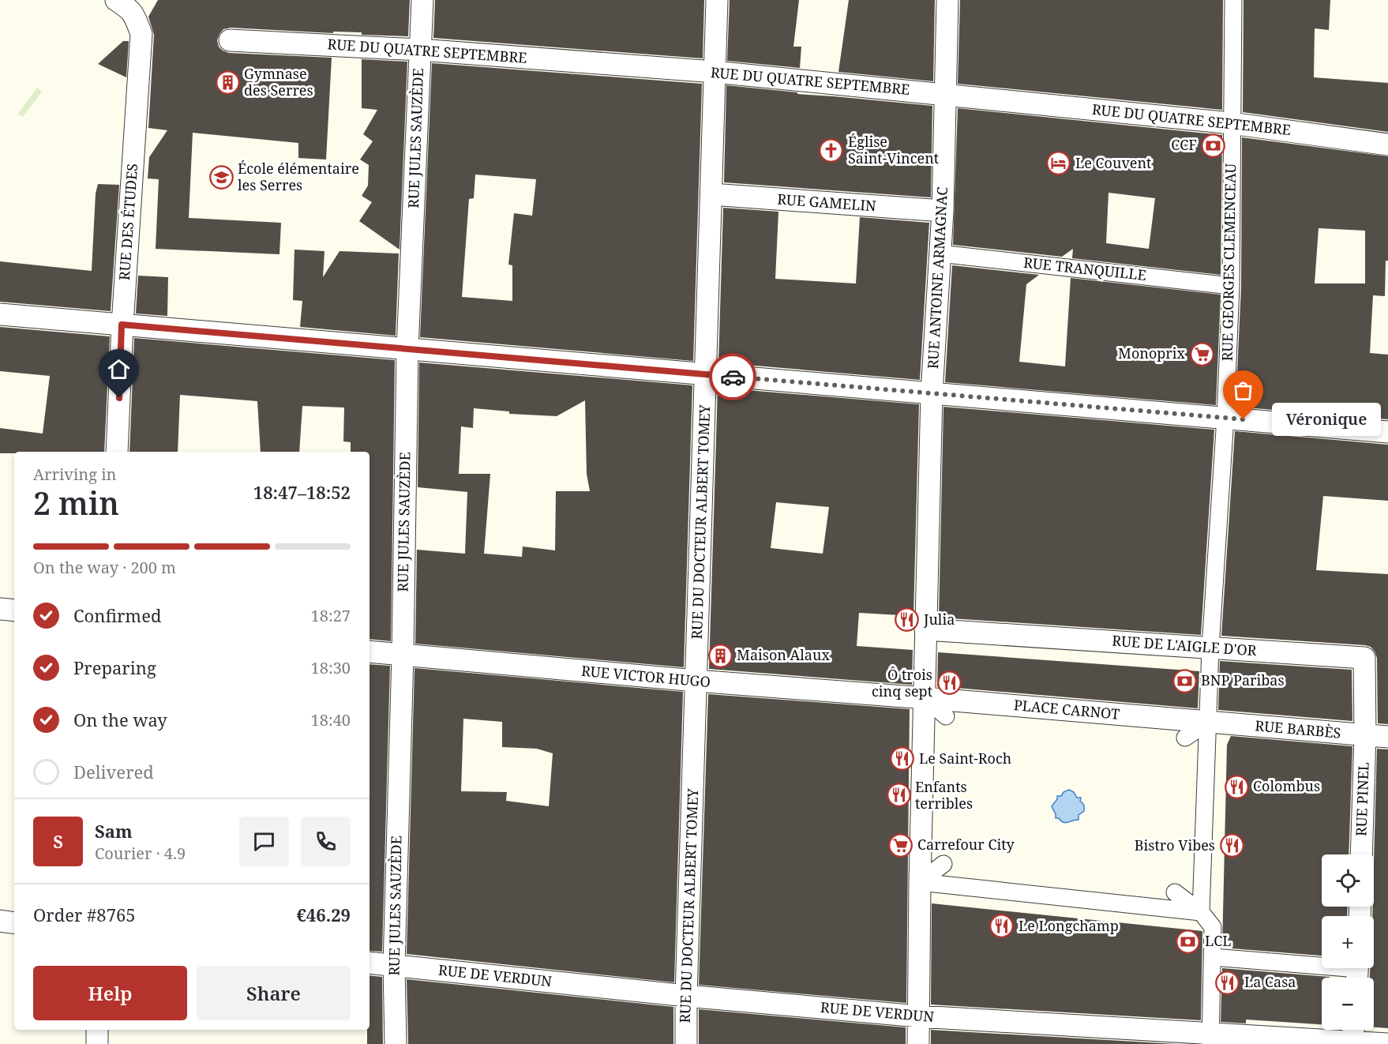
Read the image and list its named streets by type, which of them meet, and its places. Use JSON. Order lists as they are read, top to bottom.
{
  "streets": {
    "street": [
      "RUE DU QUATRE SEPTEMBRE",
      "RUE JULES SAUZÈDE",
      "RUE GAMELIN",
      "RUE DES ÉTUDES",
      "RUE GEORGES CLEMENCEAU",
      "RUE TRANQUILLE",
      "RUE ANTOINE ARMAGNAC",
      "RUE DU DOCTEUR ALBERT TOMEY",
      "RUE DE L'AIGLE D'OR",
      "RUE VICTOR HUGO",
      "PLACE CARNOT",
      "RUE BARBÈS",
      "RUE PINEL",
      "RUE DE VERDUN"
    ]
  },
  "crossings": [
    ["RUE DU QUATRE SEPTEMBRE", "RUE JULES SAUZÈDE"],
    ["RUE DU QUATRE SEPTEMBRE", "RUE GEORGES CLEMENCEAU"],
    ["RUE DU QUATRE SEPTEMBRE", "RUE ANTOINE ARMAGNAC"],
    ["RUE DU QUATRE SEPTEMBRE", "RUE DU DOCTEUR ALBERT TOMEY"],
    ["RUE JULES SAUZÈDE", "RUE VICTOR HUGO"],
    ["RUE JULES SAUZÈDE", "RUE DE VERDUN"],
    ["RUE GAMELIN", "RUE ANTOINE ARMAGNAC"],
    ["RUE GAMELIN", "RUE DU DOCTEUR ALBERT TOMEY"],
    ["RUE GEORGES CLEMENCEAU", "RUE TRANQUILLE"],
    ["RUE GEORGES CLEMENCEAU", "RUE DE L'AIGLE D'OR"],
    ["RUE GEORGES CLEMENCEAU", "PLACE CARNOT"],
    ["RUE GEORGES CLEMENCEAU", "RUE BARBÈS"],
    ["RUE TRANQUILLE", "RUE ANTOINE ARMAGNAC"],
    ["RUE ANTOINE ARMAGNAC", "RUE DE L'AIGLE D'OR"],
    ["RUE ANTOINE ARMAGNAC", "RUE VICTOR HUGO"],
    ["RUE ANTOINE ARMAGNAC", "PLACE CARNOT"],
    ["RUE DU DOCTEUR ALBERT TOMEY", "RUE VICTOR HUGO"],
    ["RUE DU DOCTEUR ALBERT TOMEY", "RUE DE VERDUN"],
    ["RUE DE L'AIGLE D'OR", "RUE BARBÈS"],
    ["RUE DE L'AIGLE D'OR", "RUE PINEL"],
    ["RUE VICTOR HUGO", "PLACE CARNOT"],
    ["PLACE CARNOT", "RUE BARBÈS"],
    ["RUE BARBÈS", "RUE PINEL"]
  ],
  "places": {
    "building": ["Gymnase des Serres", "Maison Alaux"],
    "bank": ["CCF", "BNP Paribas", "LCL"],
    "church": ["Église Saint-Vincent"],
    "hotel": ["Le Couvent"],
    "school or university": ["École élémentaire les Serres"],
    "supermarket": ["Monoprix", "Carrefour City"],
    "other": ["Véronique"],
    "restaurant": [
      "Julia",
      "Ô trois cinq sept",
      "Le Saint-Roch",
      "Colombus",
      "Enfants terribles",
      "Bistro Vibes",
      "Le Longchamp",
      "La Casa"
    ]
  },
  "page": {
    "bubble": "Véronique",
    "heading": ["2 min", "Arriving in", "18:47–18:52"],
    "panel": [
      "Sam",
      "Courier · 4.9",
      "Order #8765",
      "€46.29"
    ],
    "bar": "On the way · 200 m",
    "list": [
      ["Confirmed", "18:27"],
      ["Preparing", "18:30"],
      ["On the way", "18:40"],
      "Delivered"
    ],
    "round": "S",
    "map_buttons": ["+", "−"],
    "buttons": ["Help", "Share"]
  }
}
